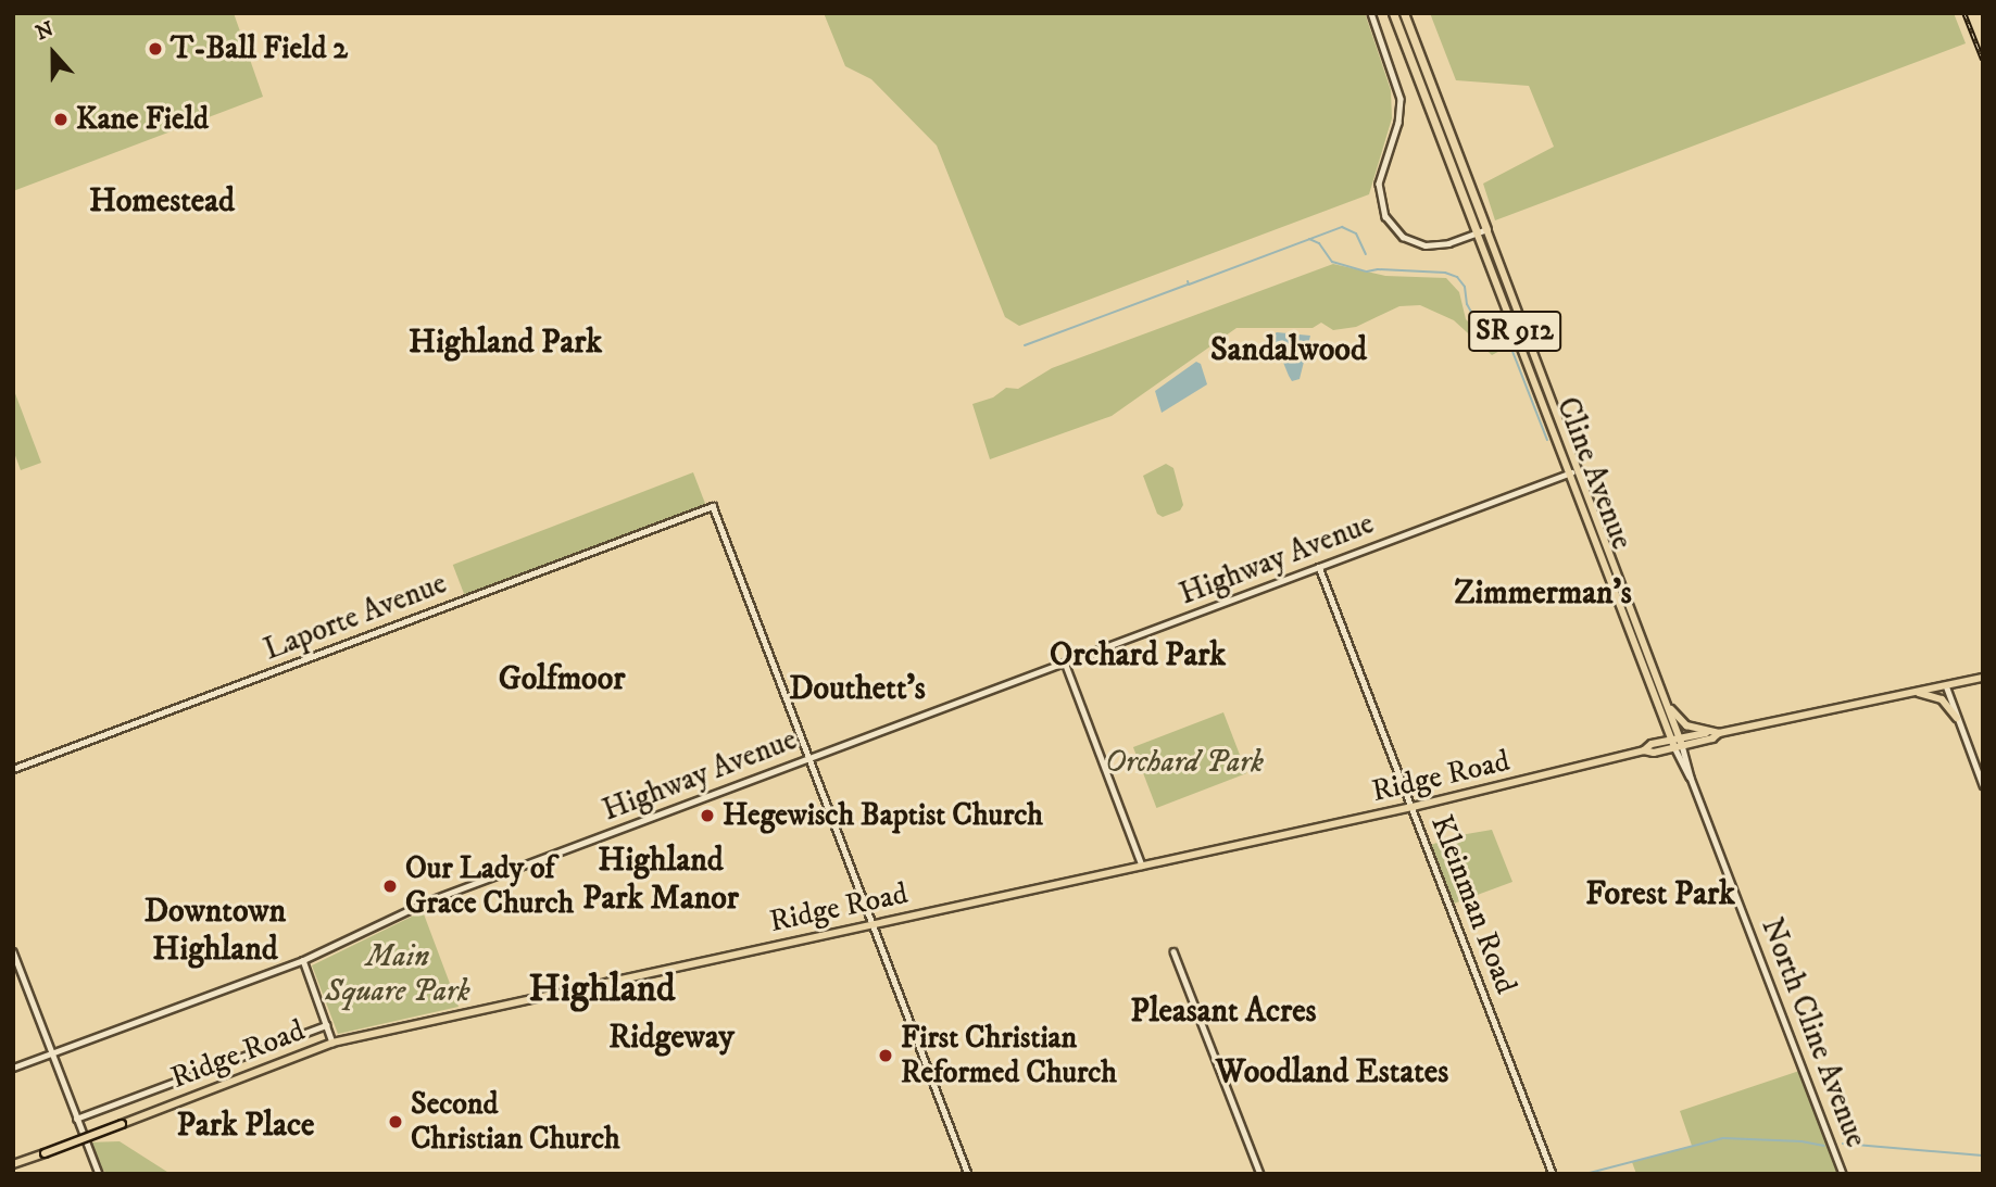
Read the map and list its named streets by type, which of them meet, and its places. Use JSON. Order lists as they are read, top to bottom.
{
  "streets": {
    "highway": ["SR 912", "Cline Avenue"],
    "main road": ["Ridge Road"],
    "street": [
      "Highway Avenue",
      "Laporte Avenue",
      "Kleinman Road",
      "North Cline Avenue"
    ]
  },
  "crossings": [
    ["Cline Avenue", "Highway Avenue"],
    ["Cline Avenue", "Ridge Road"],
    ["Cline Avenue", "North Cline Avenue"],
    ["Highway Avenue", "Laporte Avenue"],
    ["Highway Avenue", "Kleinman Road"],
    ["Ridge Road", "Kleinman Road"]
  ],
  "districts": [
    "Homestead",
    "Highland Park",
    "Sandalwood",
    "Zimmerman's",
    "Orchard Park",
    "Golfmoor",
    "Douthett's",
    "Highland Park Manor",
    "Forest Park",
    "Downtown Highland",
    "Highland",
    "Pleasant Acres",
    "Ridgeway",
    "Woodland Estates",
    "Park Place"
  ],
  "parks": ["Orchard Park", "Main Square Park"],
  "places": [
    "T-Ball Field 2",
    "Kane Field",
    "Hegewisch Baptist Church",
    "Our Lady of Grace Church",
    "First Christian Reformed Church",
    "Second Christian Church"
  ],
  "north": "top"
}
